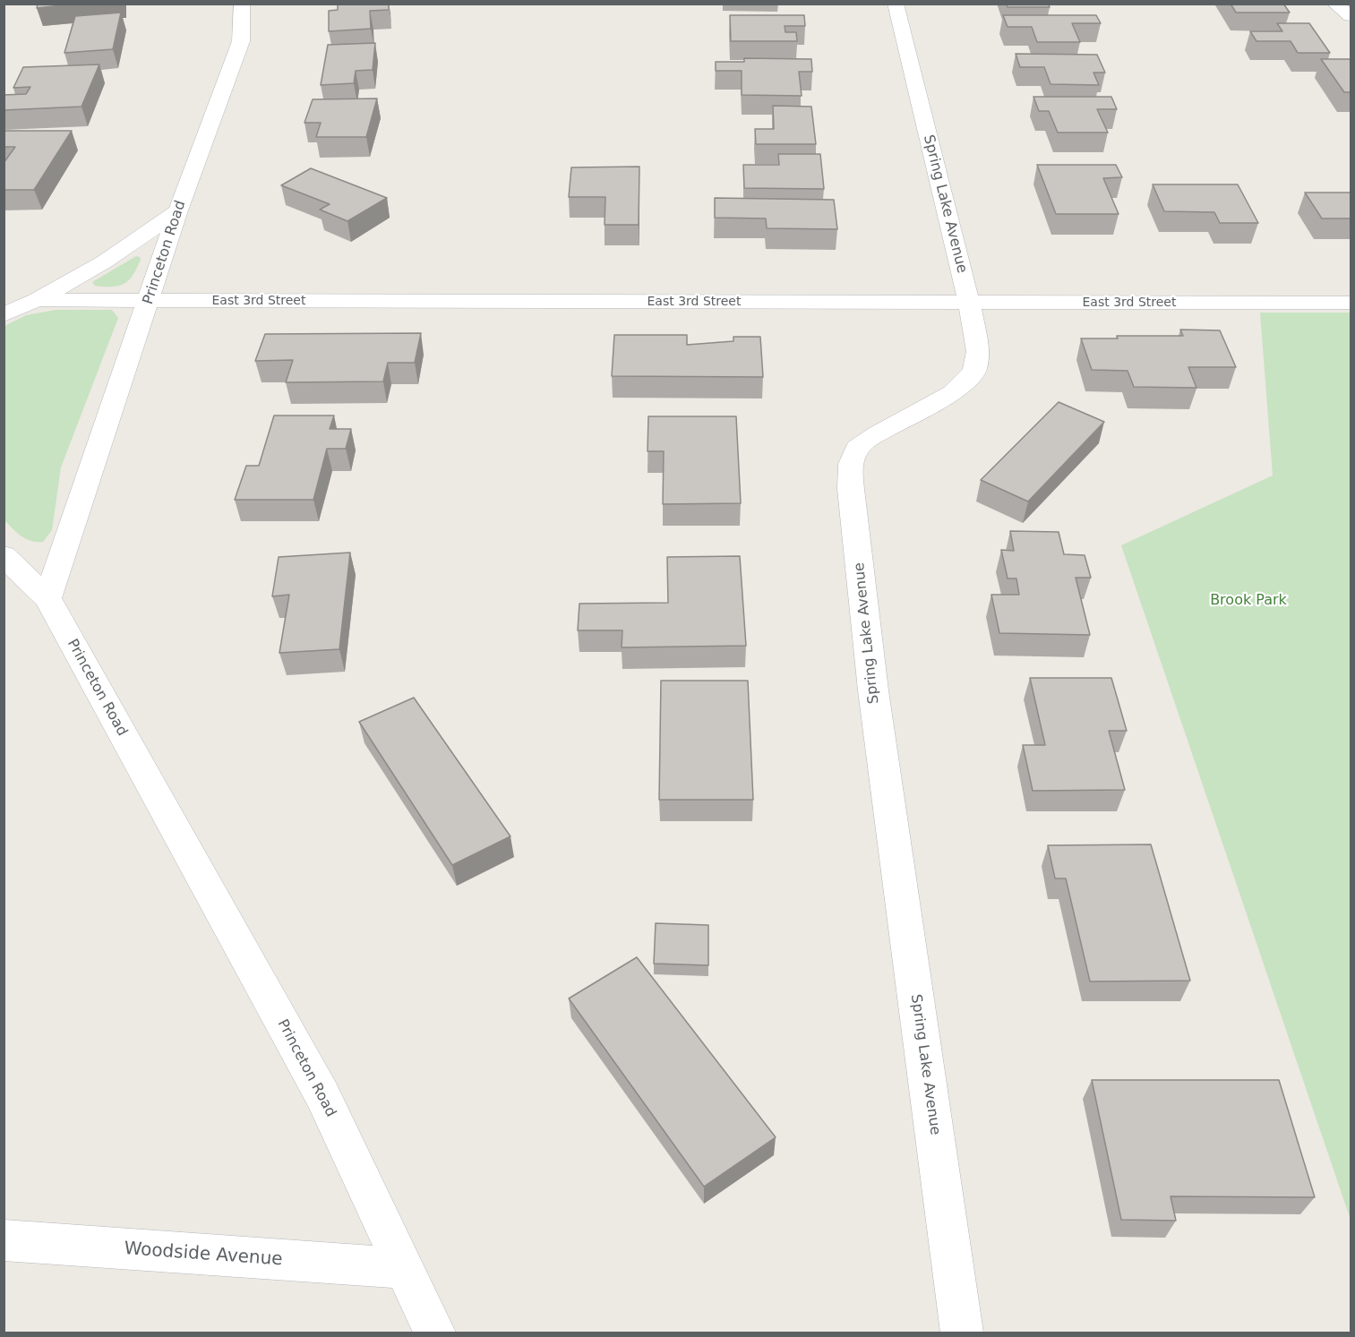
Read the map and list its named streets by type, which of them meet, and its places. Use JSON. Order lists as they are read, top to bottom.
{
  "streets": {
    "street": [
      "Spring Lake Avenue",
      "Princeton Road",
      "East 3rd Street",
      "Woodside Avenue"
    ]
  },
  "crossings": [
    ["Spring Lake Avenue", "East 3rd Street"],
    ["Princeton Road", "East 3rd Street"],
    ["Princeton Road", "Woodside Avenue"]
  ],
  "parks": ["Brook Park"]
}
